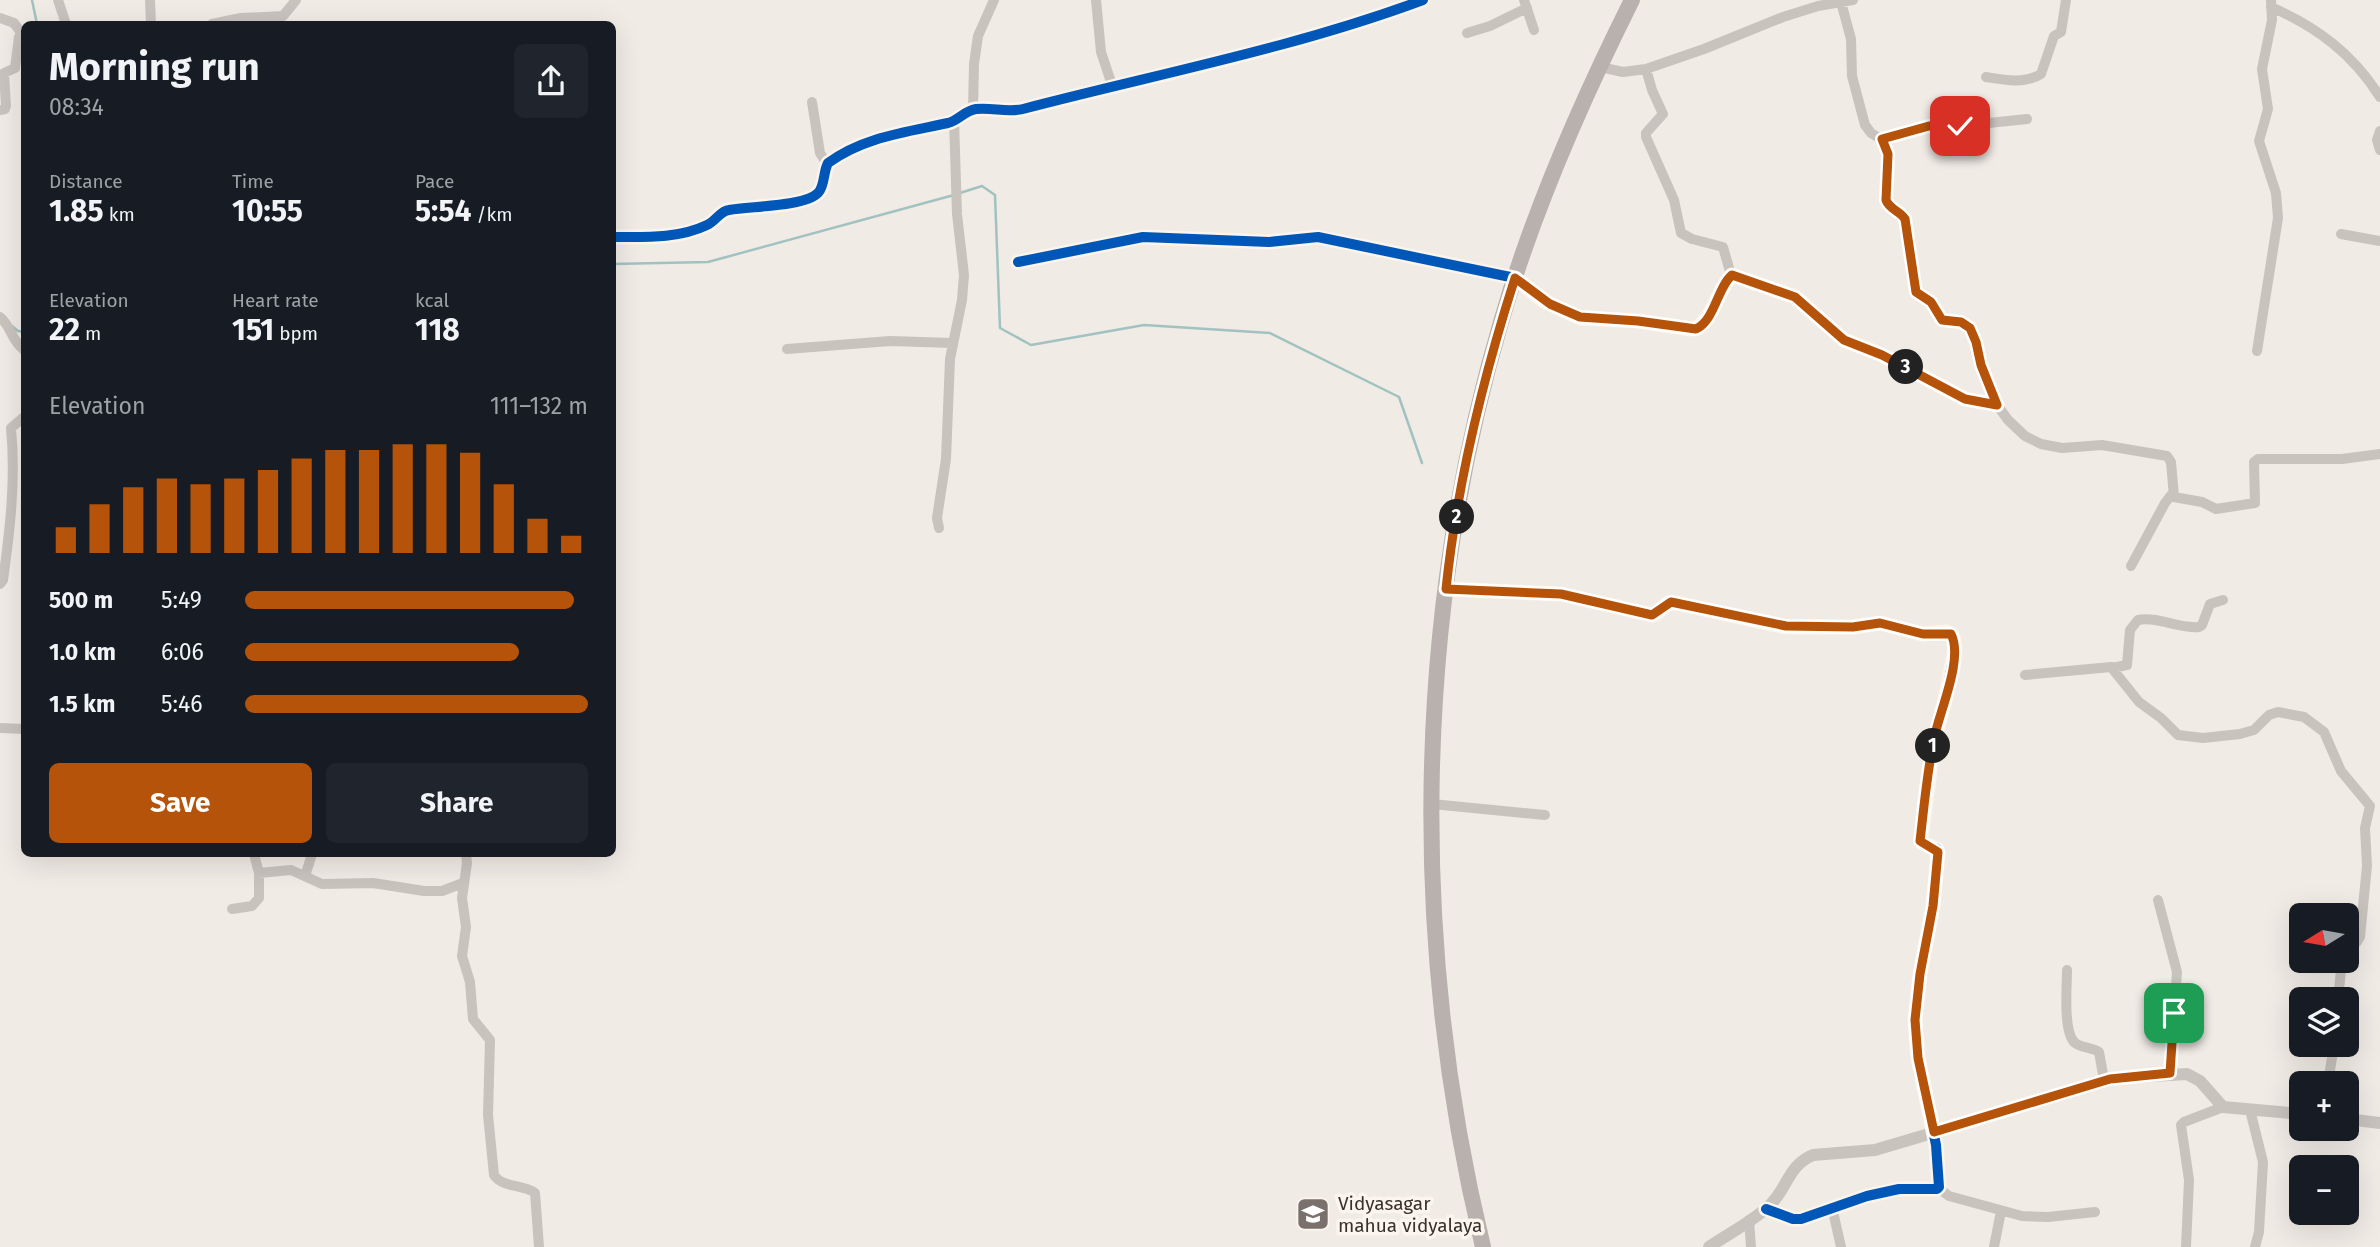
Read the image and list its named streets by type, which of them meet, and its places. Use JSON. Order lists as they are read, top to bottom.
{
  "places": {
    "school or university": ["Vidyasagar mahua vidyalaya"]
  },
  "north": "left",
  "page": {
    "heading": ["Morning run", "08:34"],
    "stats": [
      ["Distance", "1.85 km"],
      ["Time", "10:55"],
      ["Pace", "5:54 /km"],
      ["Elevation", "22 m"],
      ["Heart rate", "151 bpm"],
      ["kcal", "118"]
    ],
    "pins": ["3", "2", "1"],
    "chart": ["Elevation", "111–132 m"],
    "list": [
      {
        "name": "500 m",
        "note": "5:49"
      },
      {
        "name": "1.0 km",
        "note": "6:06"
      },
      {
        "name": "1.5 km",
        "note": "5:46"
      }
    ],
    "buttons": ["Save", "Share"],
    "map_buttons": ["+", "−"]
  }
}
